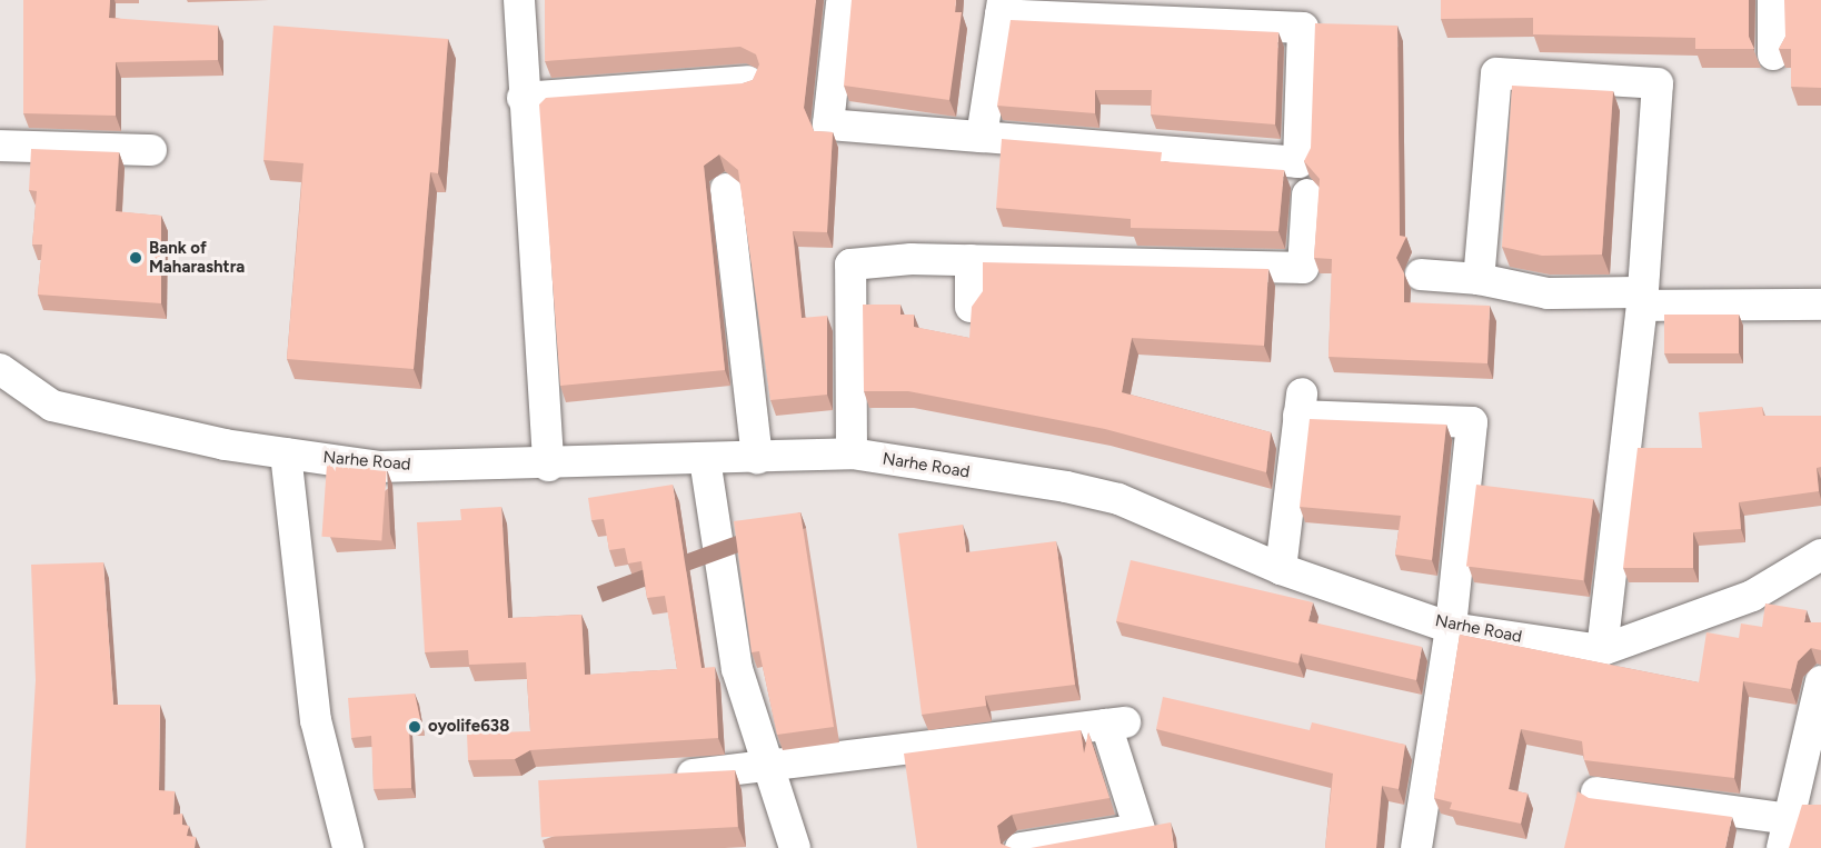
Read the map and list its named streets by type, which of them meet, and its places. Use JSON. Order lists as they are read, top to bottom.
{
  "streets": {
    "street": ["Narhe Road"]
  },
  "places": ["Bank of Maharashtra", "oyolife638"]
}
